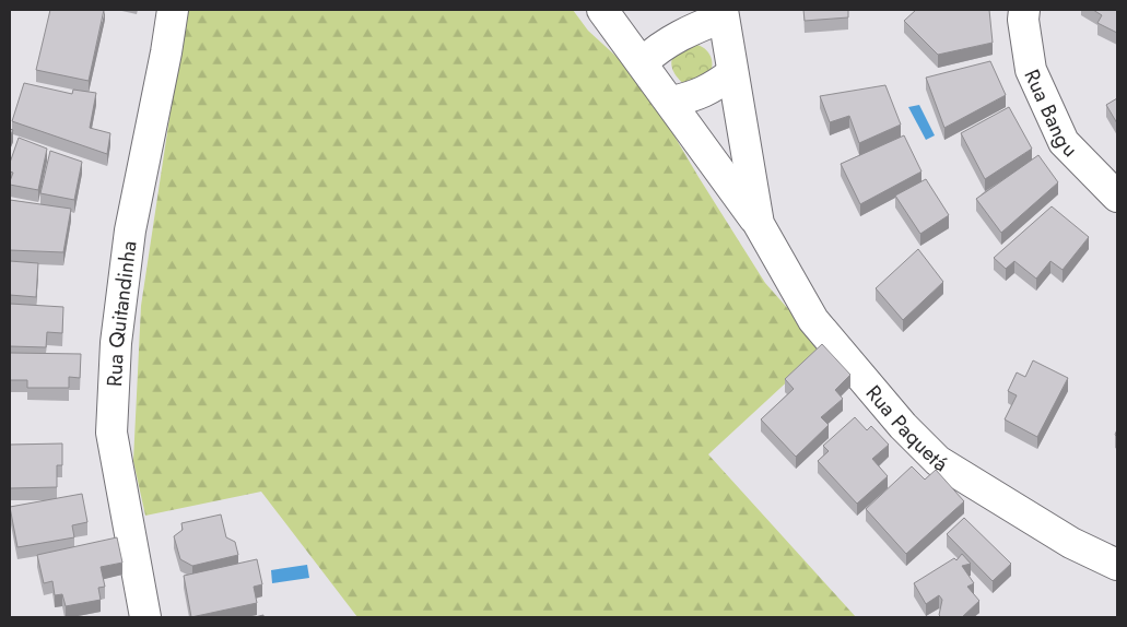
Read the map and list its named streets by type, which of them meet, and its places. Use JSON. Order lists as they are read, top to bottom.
{
  "streets": {
    "street": ["Rua Bangu", "Rua Quitandinha", "Rua Paquetá"]
  }
}
